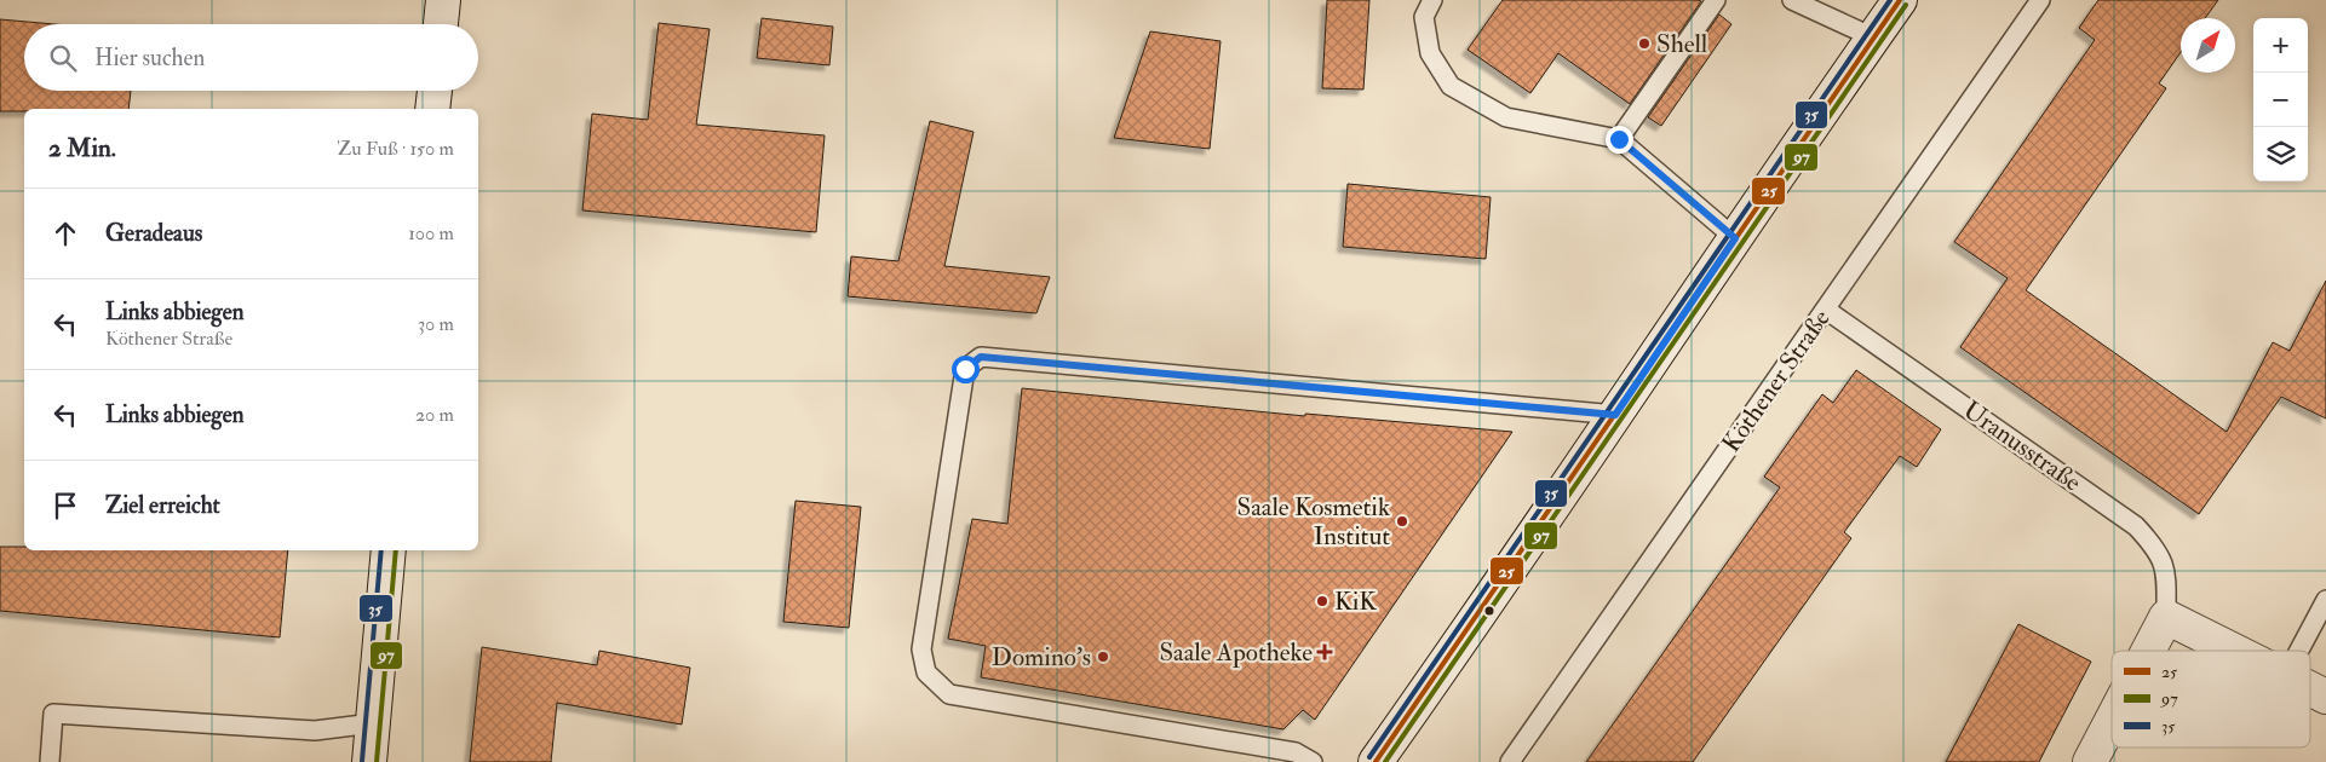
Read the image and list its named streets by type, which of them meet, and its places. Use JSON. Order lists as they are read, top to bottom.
{
  "streets": {
    "main road": ["Uranusstraße"],
    "lane": ["Köthener Straße"]
  },
  "crossings": [
    ["Köthener Straße", "Uranusstraße"]
  ],
  "places": {
    "other": [
      "Shell",
      "Saale Kosmetik Institut",
      "KiK",
      "Domino's"
    ],
    "health": ["Saale Apotheke"]
  },
  "lines": ["transit line 25", "transit line 35", "transit line 97"],
  "legend": ["25", "97", "35"],
  "north": "top right",
  "page": {
    "map_buttons": ["+", "−"],
    "search": "Hier suchen",
    "heading": ["2 Min.", "Zu Fuß · 150 m"],
    "list": [
      ["Geradeaus", "100 m"],
      ["Links abbiegen", "Köthener Straße", "30 m"],
      ["Links abbiegen", "20 m"],
      "Ziel erreicht"
    ]
  }
}
